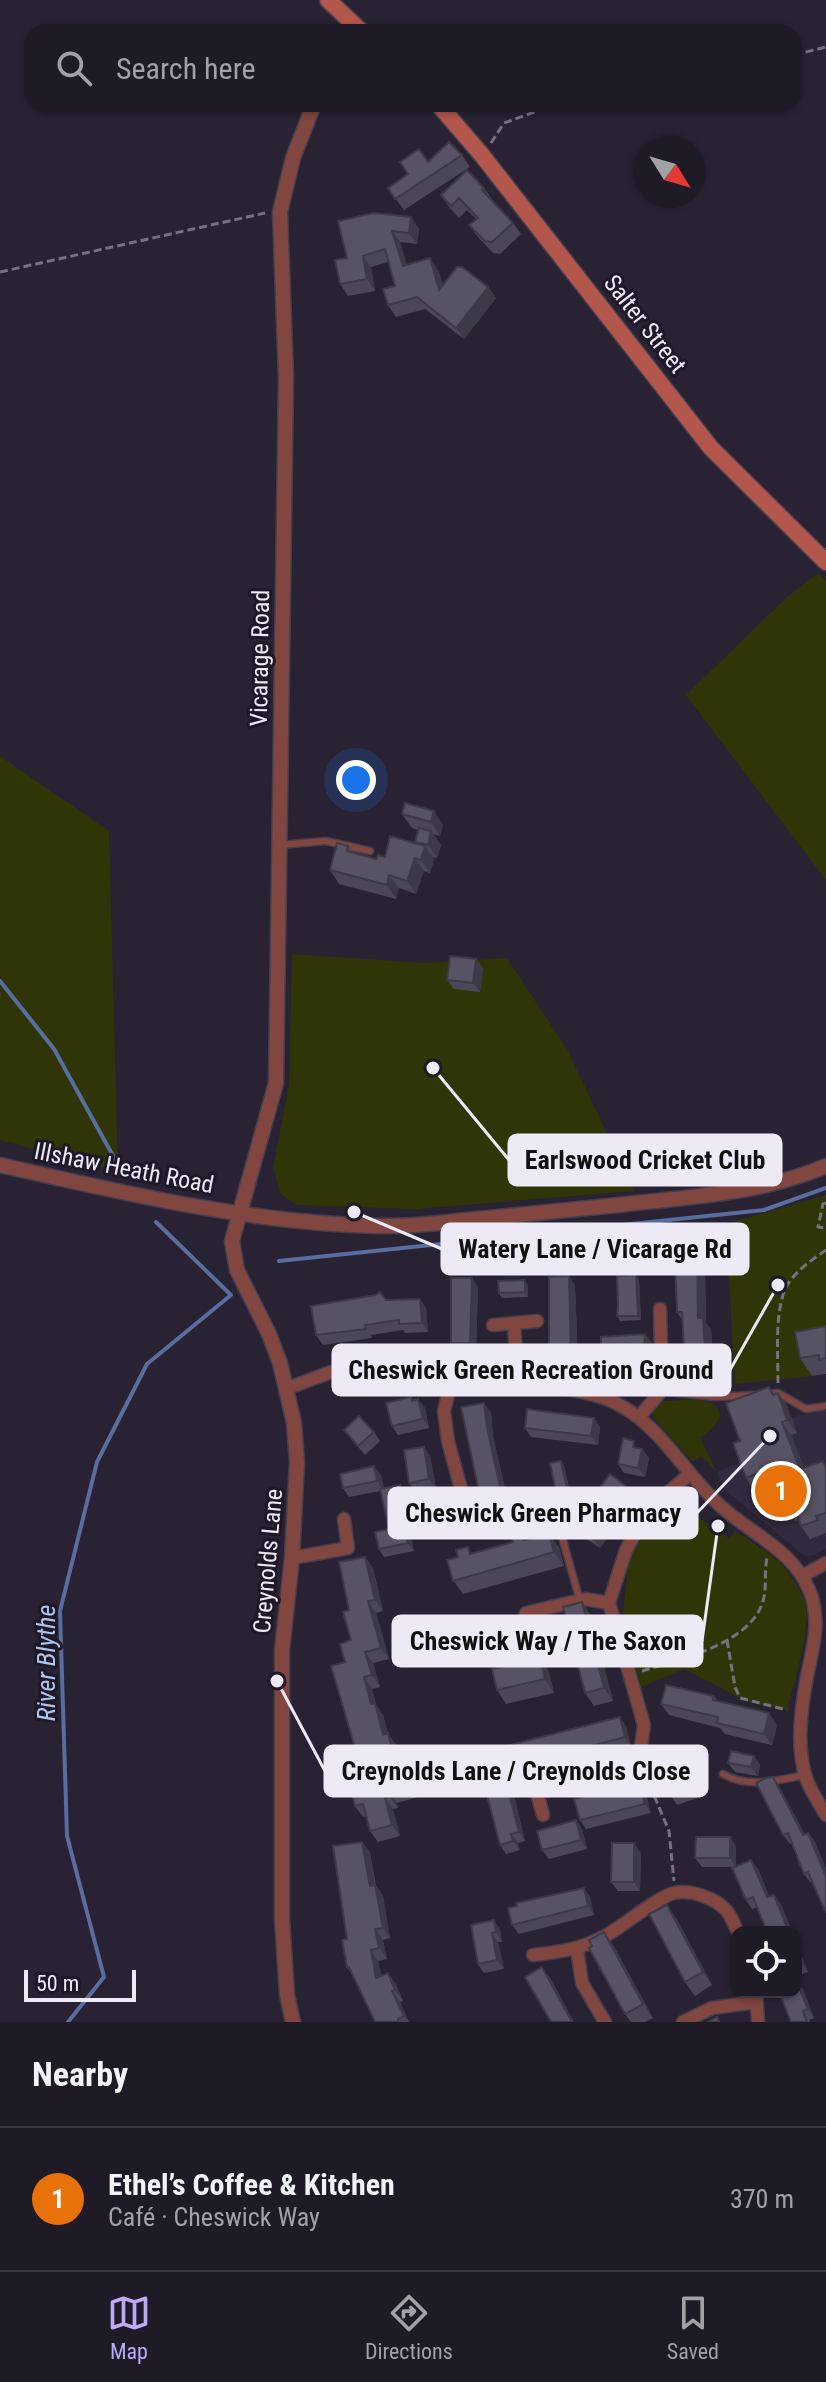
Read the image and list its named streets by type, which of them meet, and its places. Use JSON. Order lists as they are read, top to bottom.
{
  "streets": {
    "main road": ["Salter Street"],
    "street": ["Vicarage Road", "Illshaw Heath Road", "Creynolds Lane"]
  },
  "crossings": [
    ["Vicarage Road", "Illshaw Heath Road"],
    ["Vicarage Road", "Creynolds Lane"],
    ["Illshaw Heath Road", "Creynolds Lane"]
  ],
  "water": ["River Blythe"],
  "places": [
    "Earlswood Cricket Club",
    "Watery Lane / Vicarage Rd",
    "Cheswick Green Recreation Ground",
    "Cheswick Green Pharmacy",
    "Cheswick Way / The Saxon",
    "Creynolds Lane / Creynolds Close"
  ],
  "scale_bar": "50 m",
  "north": "bottom right",
  "page": {
    "search": "Search here",
    "pins": "1",
    "scale": "50 m",
    "heading": "Nearby",
    "list": [
      {
        "mark": "1",
        "name": "Ethel’s Coffee & Kitchen",
        "note": "Café · Cheswick Way",
        "value": "370 m"
      }
    ],
    "nav": ["Map", "Directions", "Saved"]
  }
}
